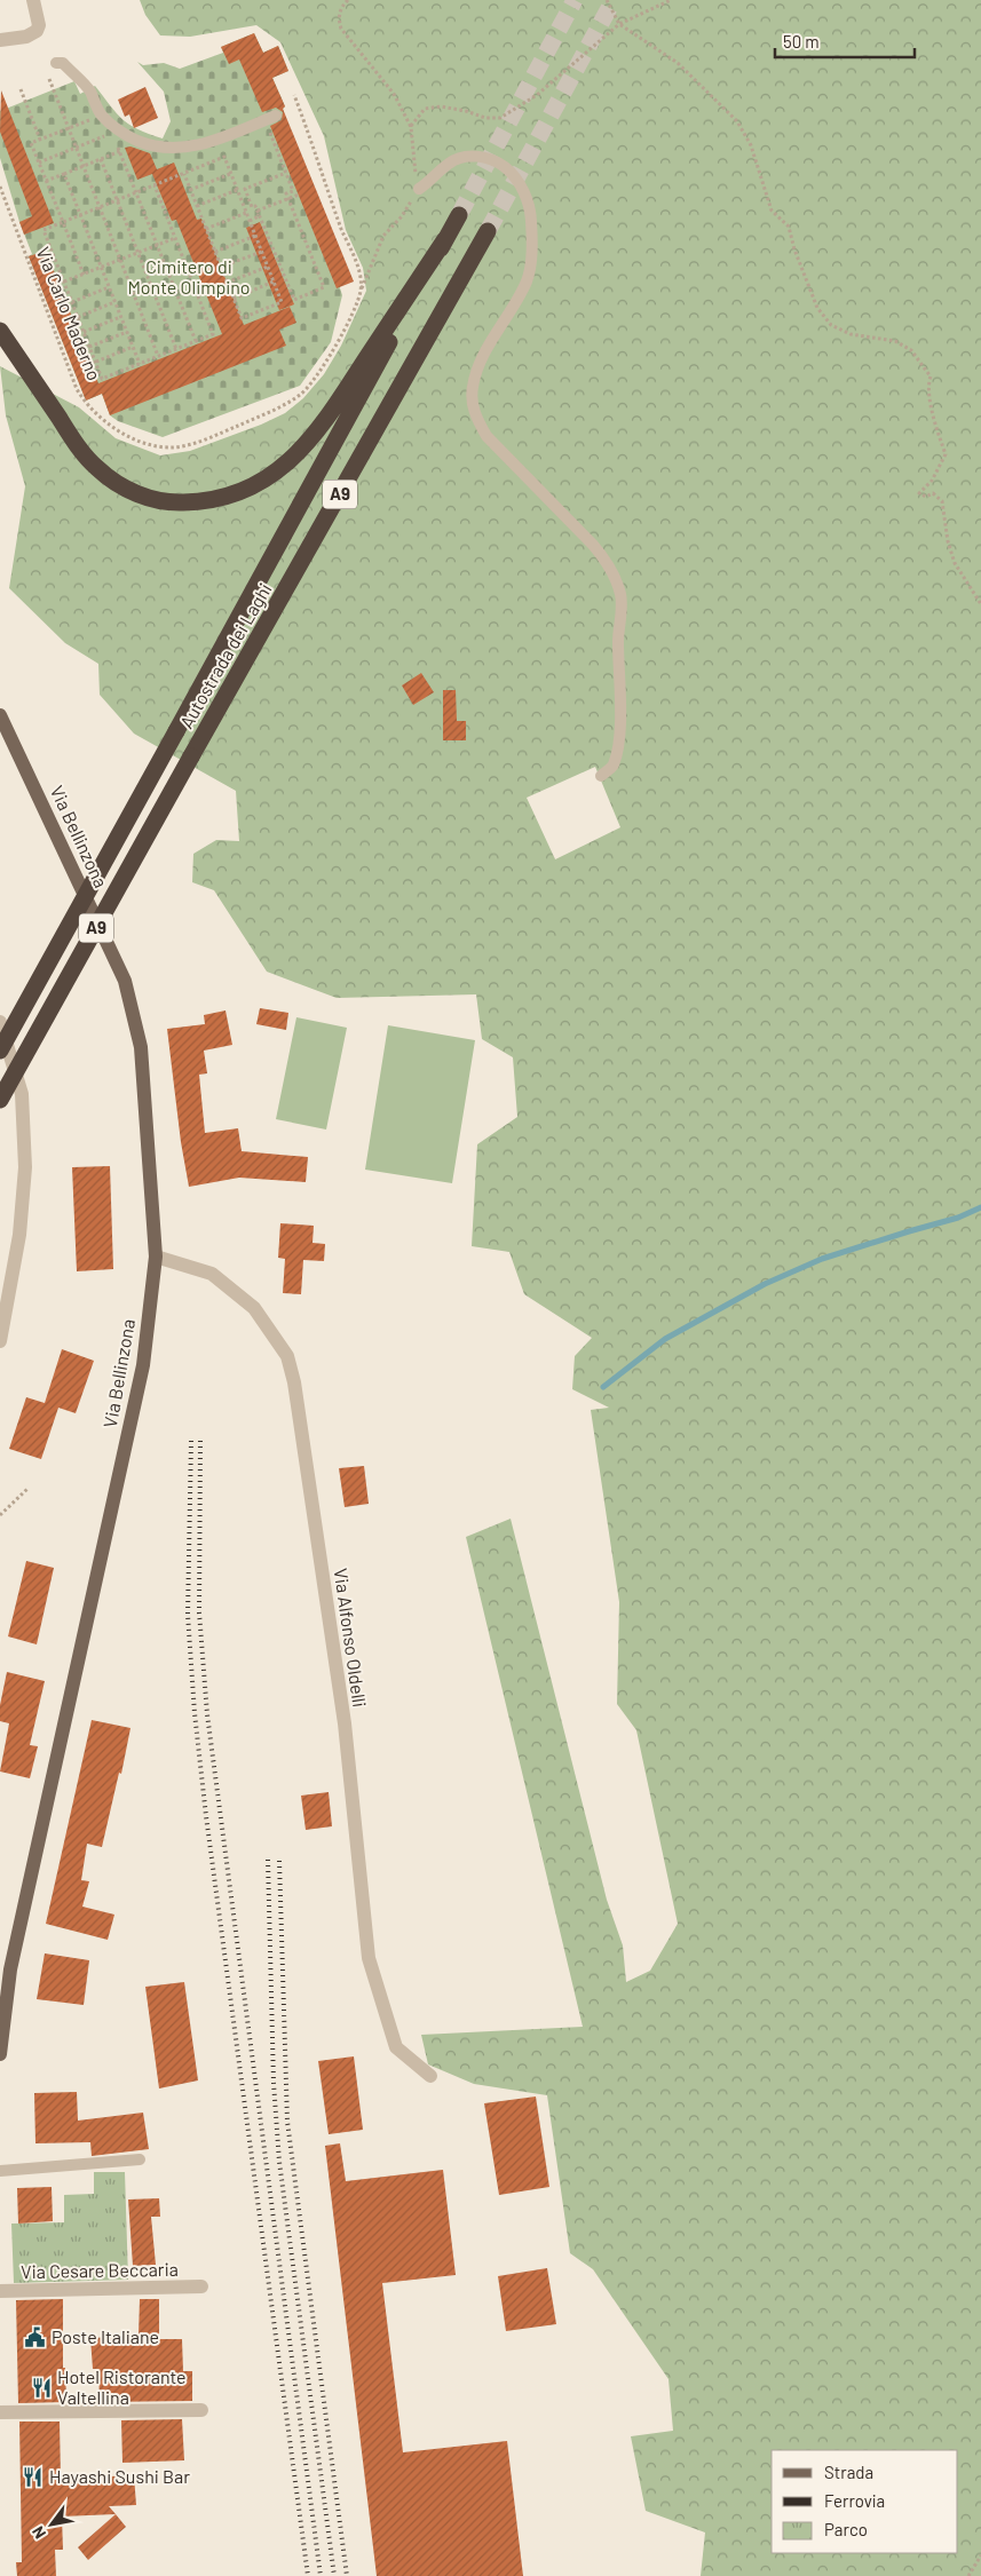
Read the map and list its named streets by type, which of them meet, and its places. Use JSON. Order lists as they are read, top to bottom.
{
  "streets": {
    "highway": ["A9", "Autostrada dei Laghi"],
    "main road": ["Via Bellinzona"],
    "street": ["Via Alfonso Oldelli", "Via Cesare Beccaria"],
    "path": ["Via Carlo Maderno"]
  },
  "crossings": [
    ["Via Bellinzona", "Via Alfonso Oldelli"]
  ],
  "parks": ["Cimitero di Monte Olimpino"],
  "places": {
    "public building": ["Poste Italiane"],
    "restaurant": ["Hotel Ristorante Valtellina", "Hayashi Sushi Bar"]
  },
  "legend": ["Strada", "Ferrovia", "Parco"],
  "scale_bar": "50 m",
  "north": "bottom left"
}
